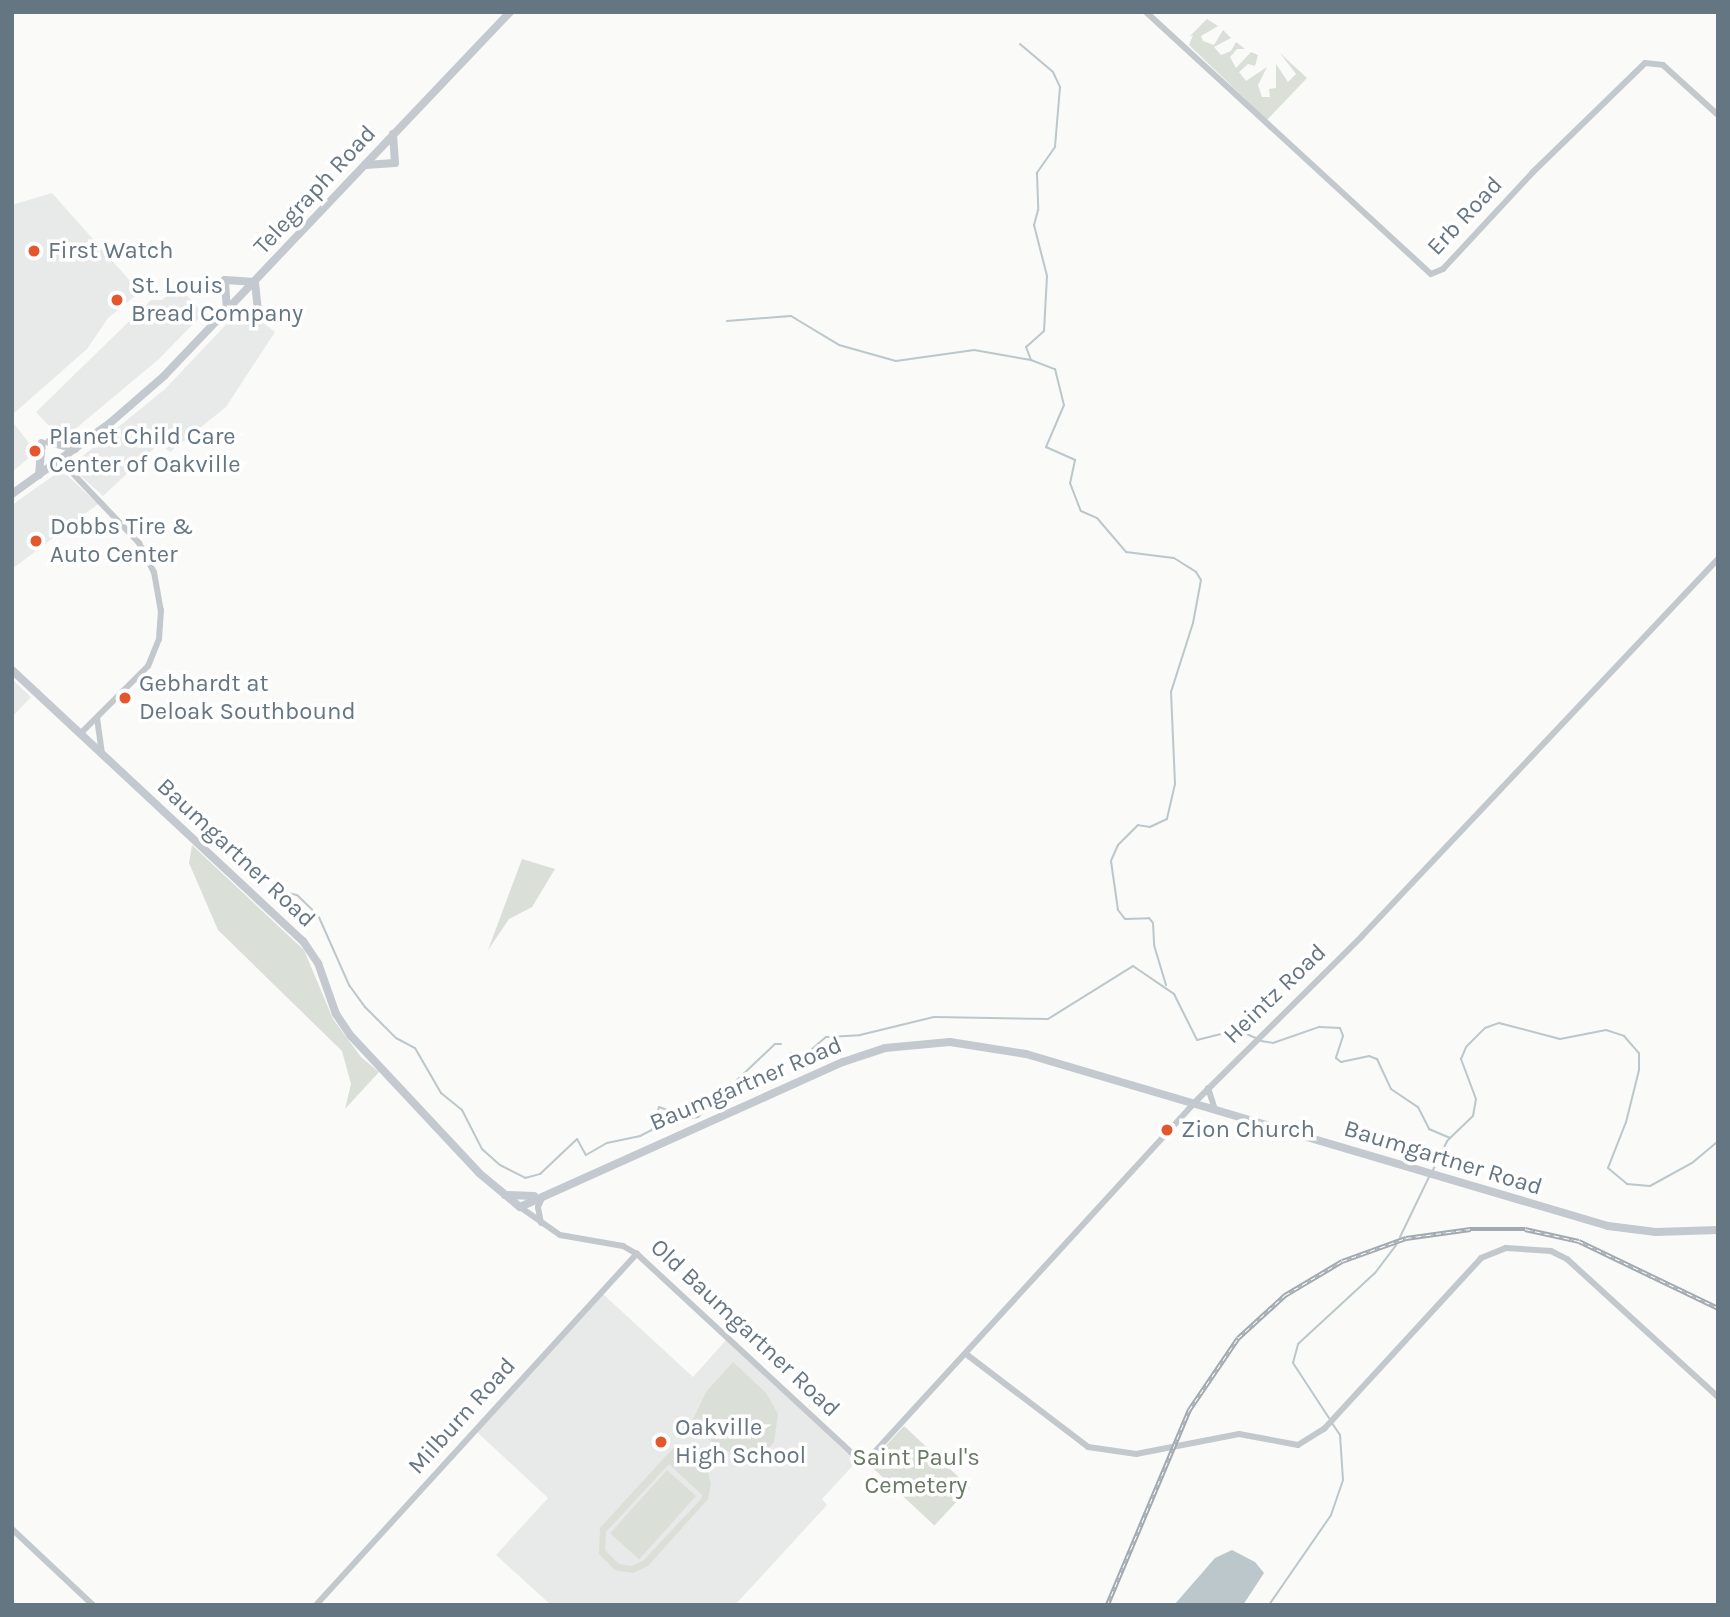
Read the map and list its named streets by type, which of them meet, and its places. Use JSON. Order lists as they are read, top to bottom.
{
  "streets": {
    "main road": ["Telegraph Road", "Baumgartner Road"],
    "street": [
      "Erb Road",
      "Heintz Road",
      "Old Baumgartner Road",
      "Milburn Road"
    ]
  },
  "crossings": [
    ["Baumgartner Road", "Heintz Road"],
    ["Baumgartner Road", "Old Baumgartner Road"],
    ["Heintz Road", "Old Baumgartner Road"],
    ["Old Baumgartner Road", "Milburn Road"]
  ],
  "parks": ["Saint Paul's Cemetery"],
  "places": [
    "First Watch",
    "St. Louis Bread Company",
    "Planet Child Care Center of Oakville",
    "Dobbs Tire & Auto Center",
    "Gebhardt at Deloak Southbound",
    "Zion Church",
    "Oakville High School"
  ]
}
